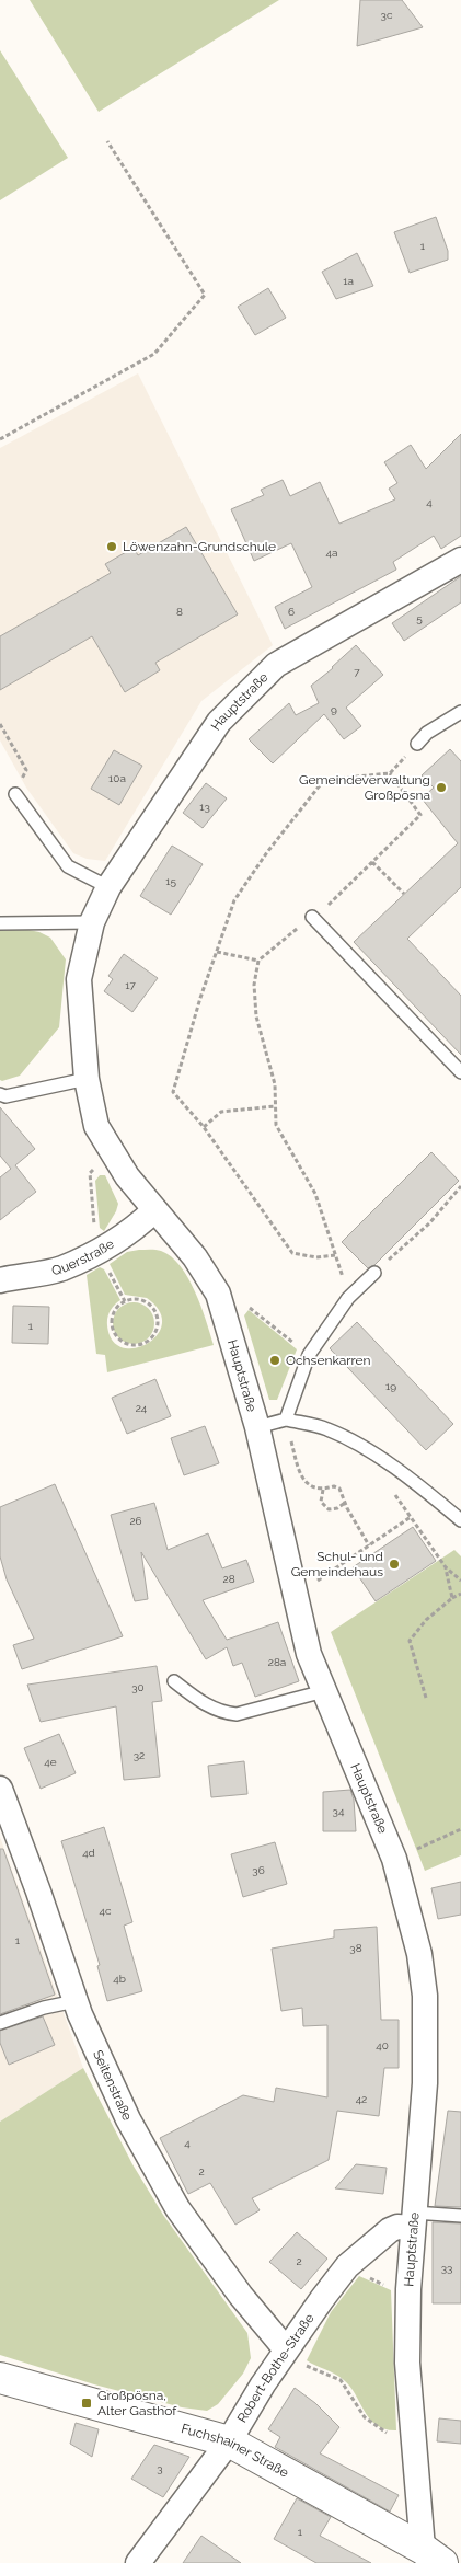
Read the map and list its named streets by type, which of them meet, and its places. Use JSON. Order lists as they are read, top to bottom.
{
  "streets": {
    "street": [
      "Hauptstraße",
      "Querstraße",
      "Seitenstraße",
      "Robert-Bothe-Straße",
      "Fuchshainer Straße"
    ]
  },
  "crossings": [
    ["Hauptstraße", "Querstraße"],
    ["Hauptstraße", "Robert-Bothe-Straße"],
    ["Hauptstraße", "Fuchshainer Straße"],
    ["Seitenstraße", "Robert-Bothe-Straße"],
    ["Robert-Bothe-Straße", "Fuchshainer Straße"]
  ],
  "places": {
    "other": [
      "Löwenzahn-Grundschule",
      "Gemeindeverwaltung Großpösna",
      "Ochsenkarren",
      "Schul- und Gemeindehaus"
    ],
    "transit": ["Großpösna, Alter Gasthof"]
  },
  "house_numbers": [
    "3c",
    "1",
    "1a",
    "4",
    "4a",
    "8",
    "6",
    "5",
    "7",
    "9",
    "10a",
    "13",
    "15",
    "17",
    "1",
    "19",
    "24",
    "26",
    "28",
    "28a",
    "30",
    "32",
    "4e",
    "34",
    "4d",
    "36",
    "4c",
    "1",
    "38",
    "4b",
    "40",
    "42",
    "4",
    "2",
    "2",
    "33",
    "3",
    "1"
  ]
}
